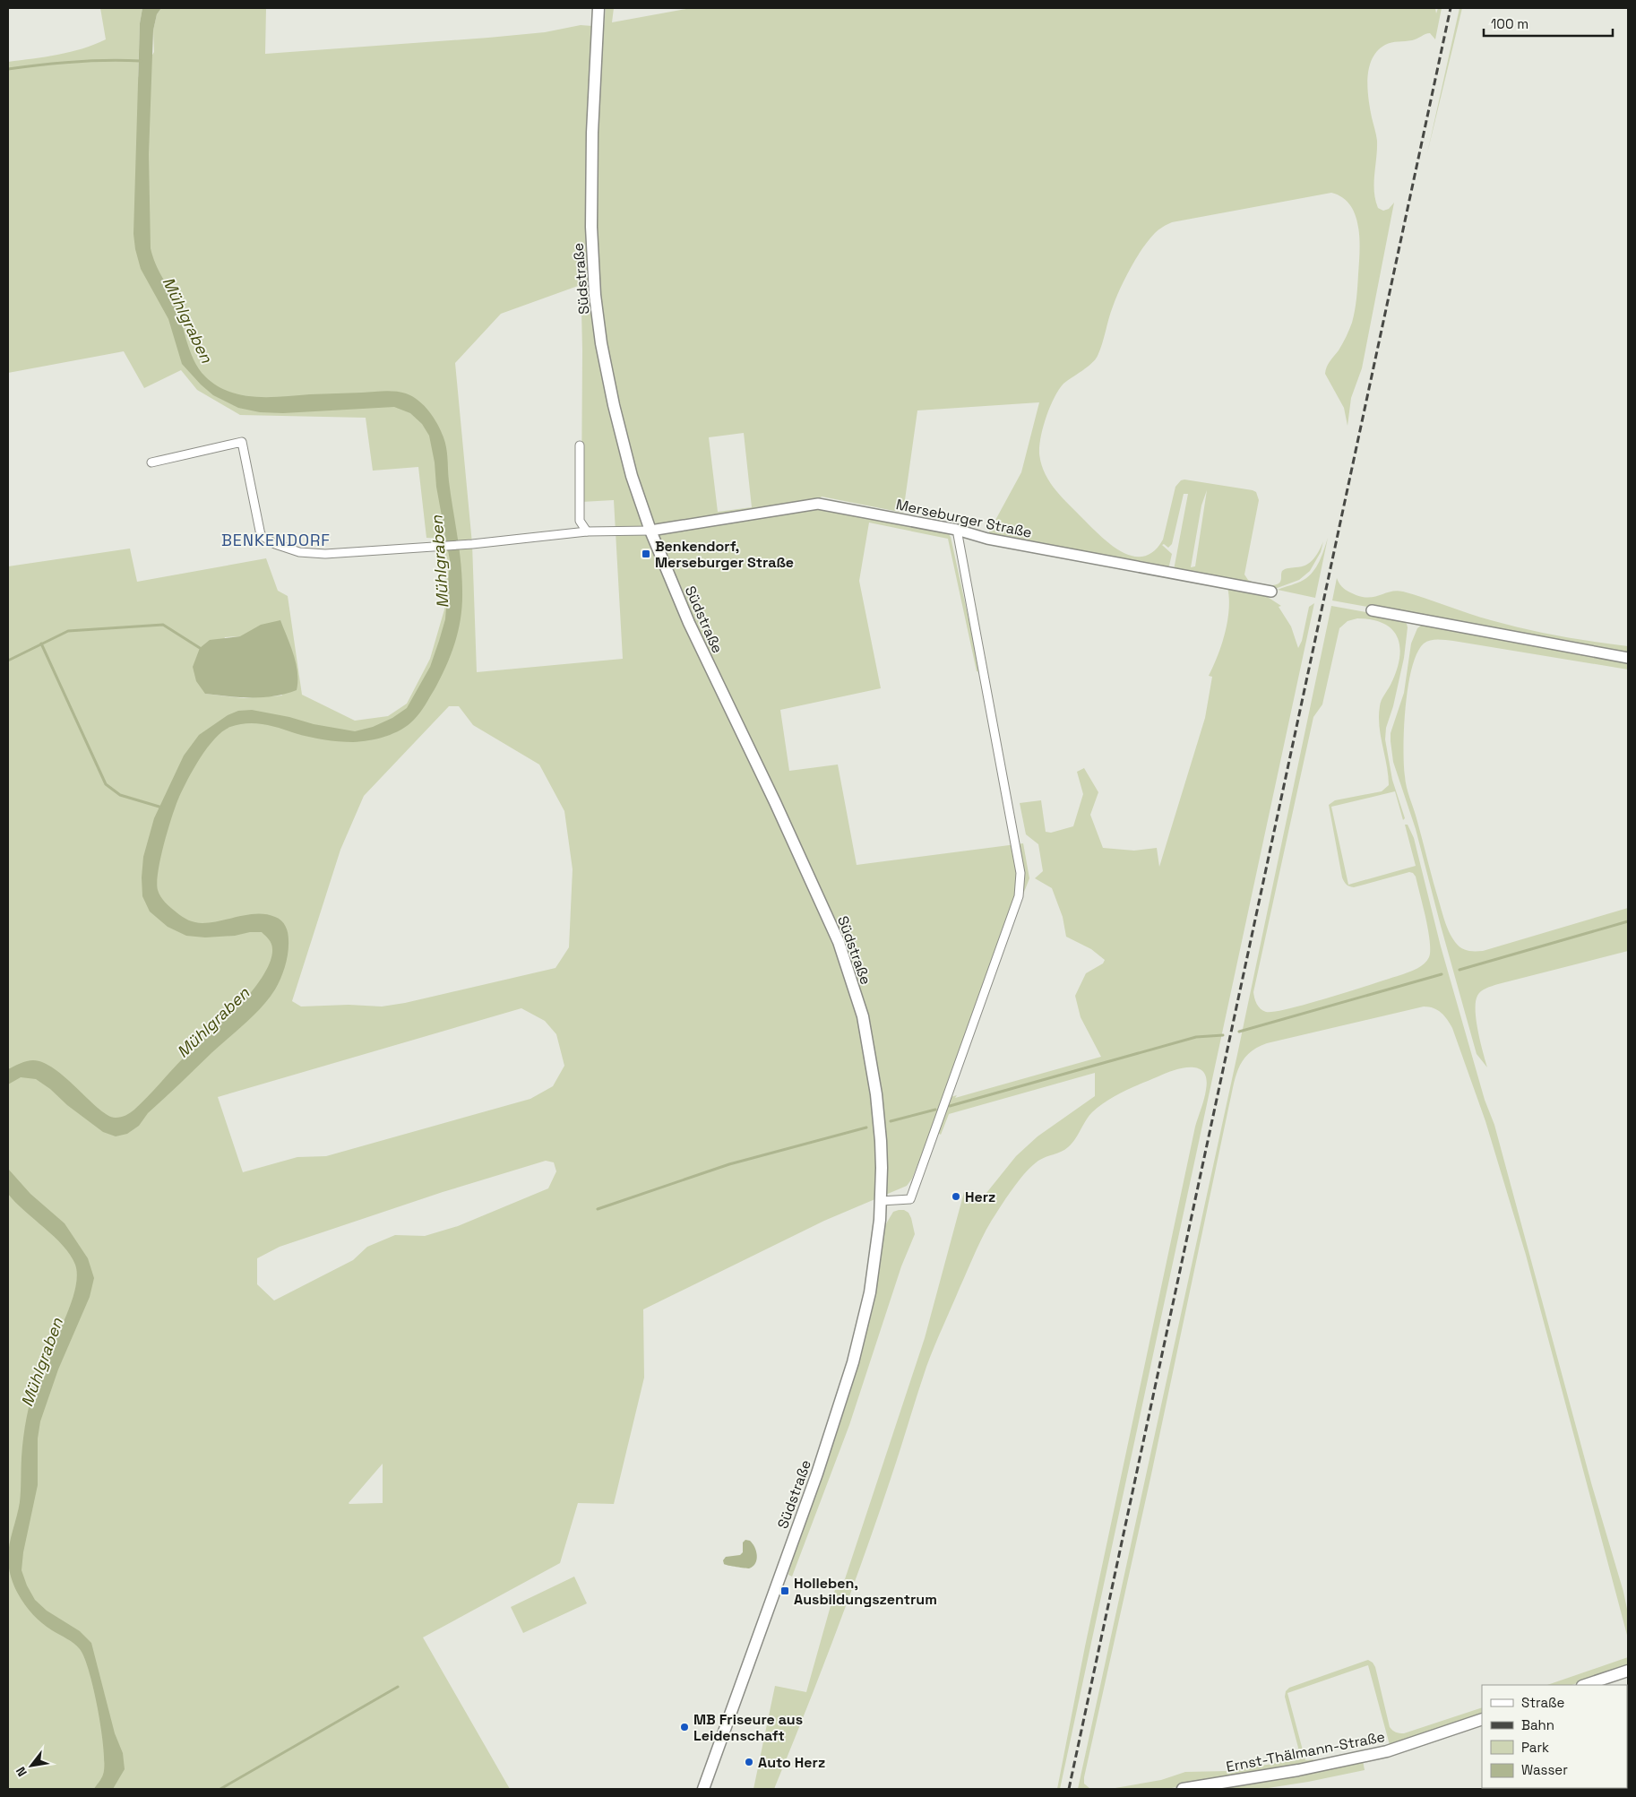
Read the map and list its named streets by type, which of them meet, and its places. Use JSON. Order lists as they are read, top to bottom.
{
  "streets": {
    "main road": ["Südstraße", "Ernst-Thälmann-Straße"],
    "street": ["Merseburger Straße"]
  },
  "crossings": [
    ["Südstraße", "Merseburger Straße"]
  ],
  "districts": ["BENKENDORF"],
  "water": ["Mühlgraben"],
  "places": {
    "transit": ["Benkendorf, Merseburger Straße", "Holleben, Ausbildungszentrum"],
    "other": ["Herz", "MB Friseure aus Leidenschaft", "Auto Herz"]
  },
  "legend": [
    "Straße",
    "Bahn",
    "Park",
    "Wasser"
  ],
  "scale_bar": "100 m",
  "north": "bottom left"
}
